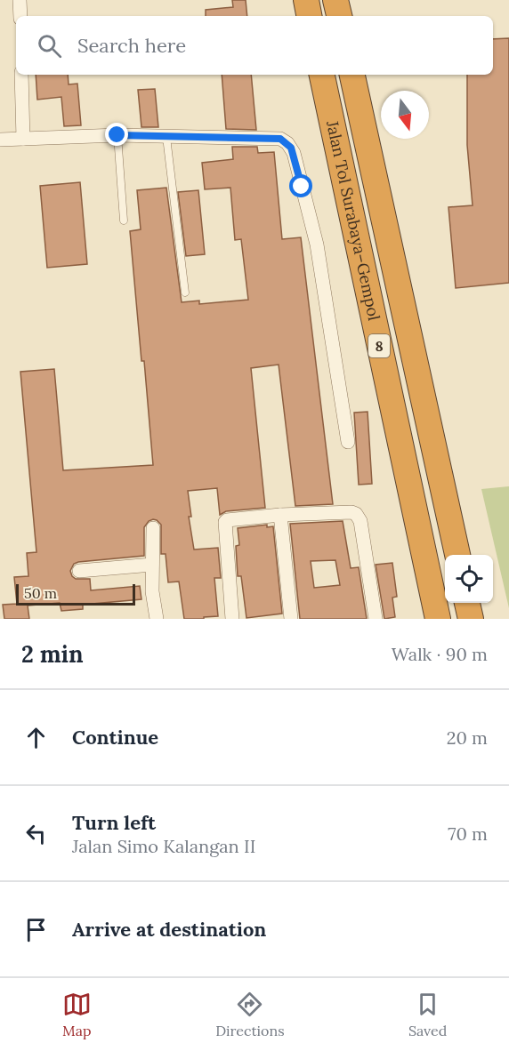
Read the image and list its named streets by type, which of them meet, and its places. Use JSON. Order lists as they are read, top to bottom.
{
  "streets": {
    "highway": ["Jalan Tol Surabaya–Gempol", "8"]
  },
  "scale_bar": "50 m",
  "north": "bottom",
  "page": {
    "search": "Search here",
    "scale": "50 m",
    "heading": ["2 min", "Walk · 90 m"],
    "list": [
      ["Continue", "20 m"],
      ["Turn left", "Jalan Simo Kalangan II", "70 m"],
      "Arrive at destination"
    ],
    "nav": ["Map", "Directions", "Saved"]
  }
}
